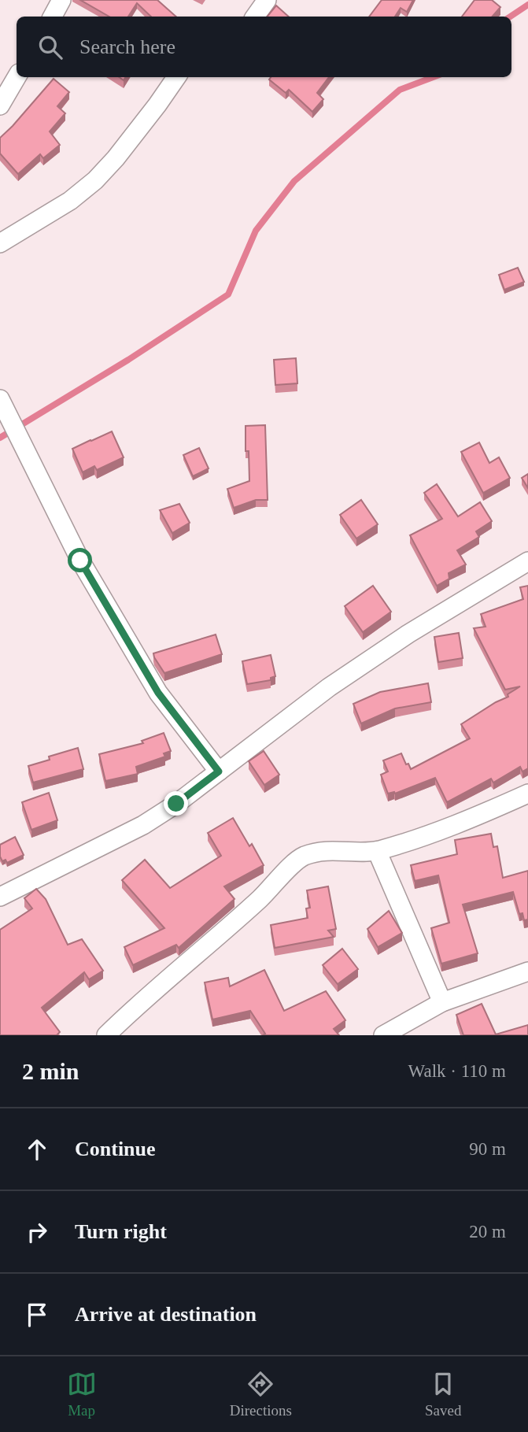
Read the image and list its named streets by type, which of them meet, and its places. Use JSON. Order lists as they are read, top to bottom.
{
  "page": {
    "search": "Search here",
    "heading": ["2 min", "Walk · 110 m"],
    "list": [
      ["Continue", "90 m"],
      ["Turn right", "20 m"],
      "Arrive at destination"
    ],
    "nav": ["Map", "Directions", "Saved"]
  }
}
